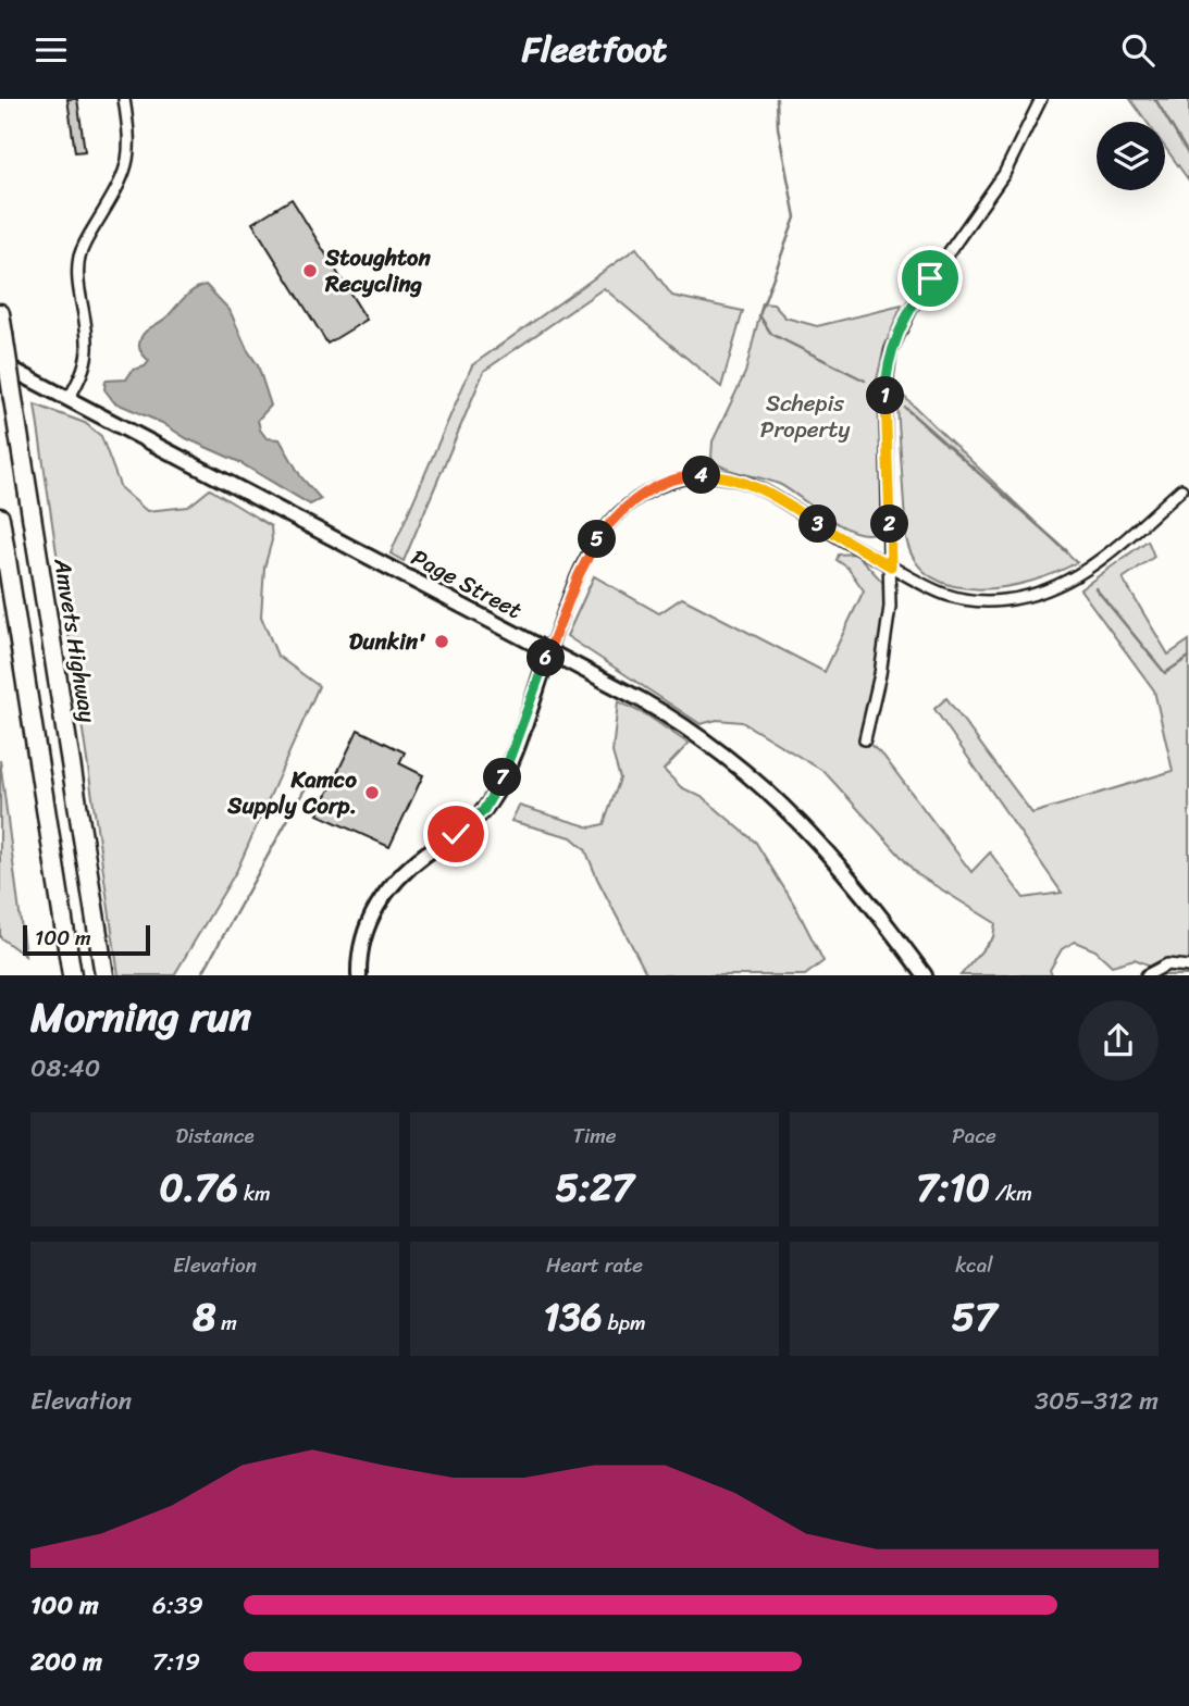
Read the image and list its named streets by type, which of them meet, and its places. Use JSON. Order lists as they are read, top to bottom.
{
  "streets": {
    "highway": ["Amvets Highway"],
    "main road": ["Page Street"]
  },
  "parks": ["Schepis Property"],
  "places": ["Stoughton Recycling", "Dunkin'", "Kamco Supply Corp."],
  "scale_bar": "100 m",
  "page": {
    "header": "Fleetfoot",
    "pins": [
      "1",
      "4",
      "2",
      "3",
      "5",
      "6",
      "7"
    ],
    "scale": "100 m",
    "heading": ["Morning run", "08:40"],
    "stats": [
      ["Distance", "0.76 km"],
      ["Time", "5:27"],
      ["Pace", "7:10 /km"],
      ["Elevation", "8 m"],
      ["Heart rate", "136 bpm"],
      ["kcal", "57"]
    ],
    "chart": ["Elevation", "305–312 m"],
    "list": [
      {
        "name": "100 m",
        "note": "6:39"
      },
      {
        "name": "200 m",
        "note": "7:19"
      }
    ]
  }
}
